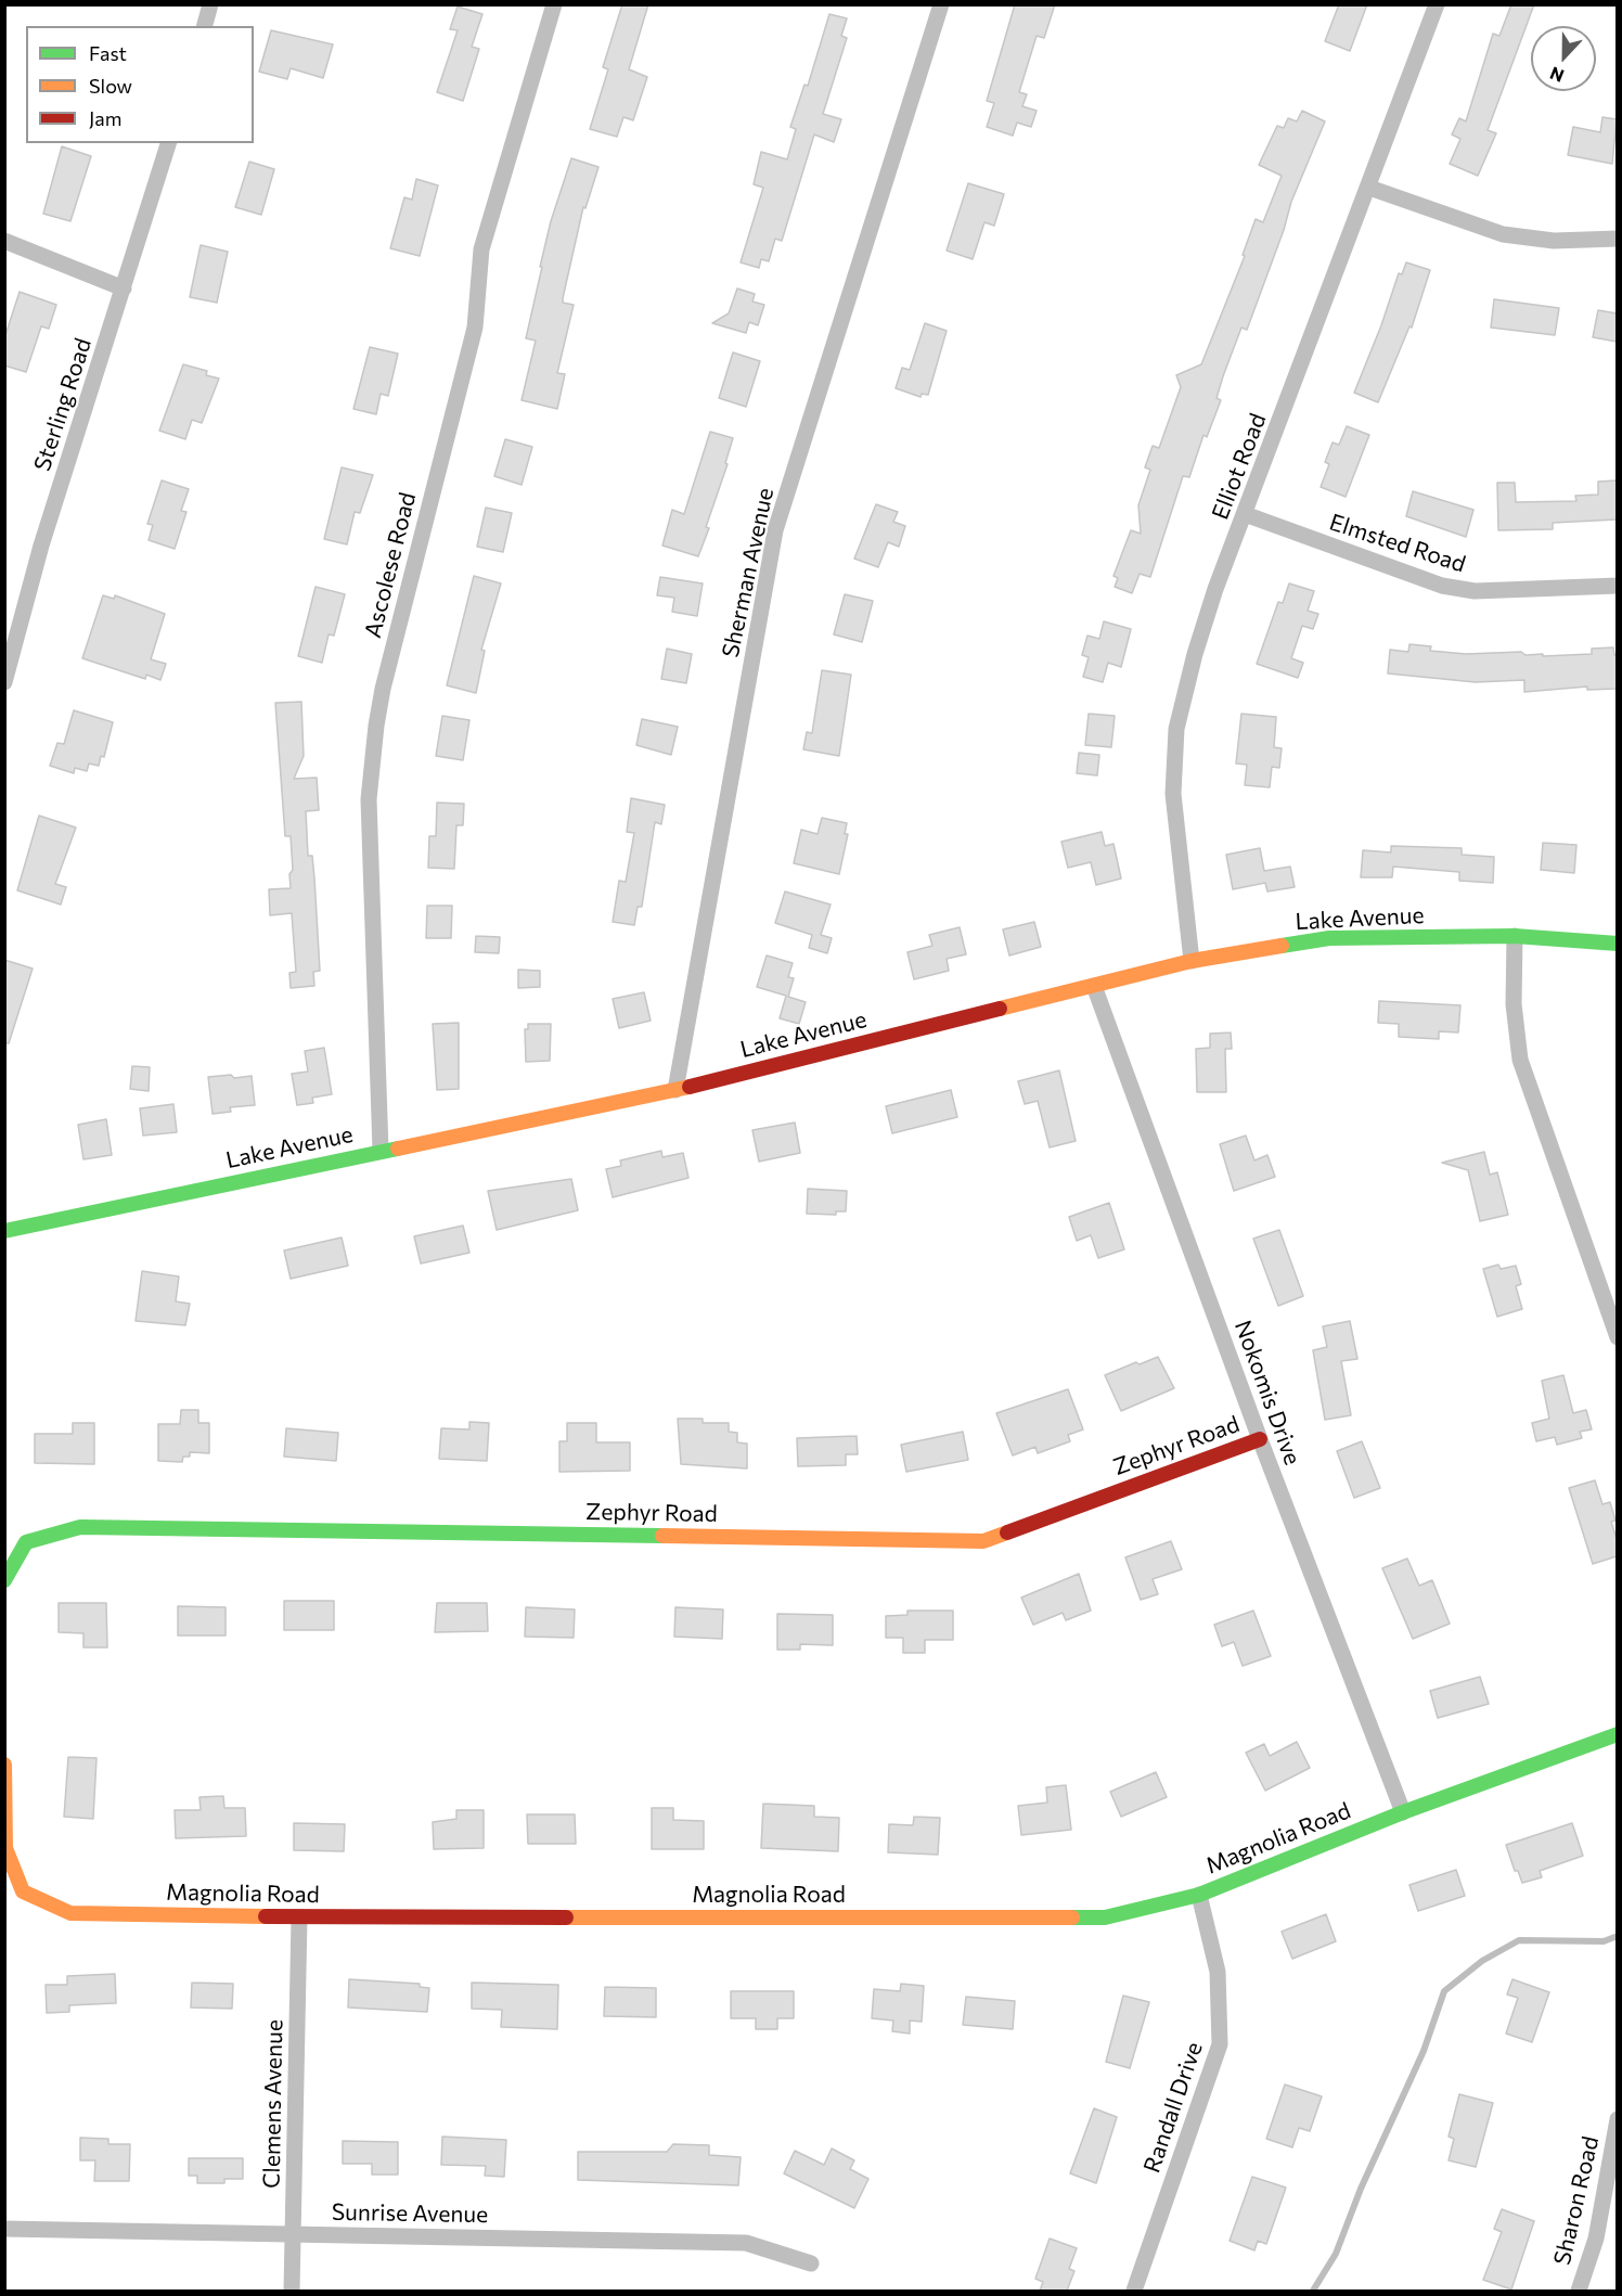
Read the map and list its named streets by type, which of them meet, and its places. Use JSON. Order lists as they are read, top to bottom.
{
  "streets": {
    "street": [
      "Sterling Road",
      "Elliot Road",
      "Elmsted Road",
      "Ascolese Road",
      "Sherman Avenue",
      "Lake Avenue",
      "Nokomis Drive",
      "Zephyr Road",
      "Magnolia Road",
      "Clemens Avenue",
      "Randall Drive",
      "Sharon Road",
      "Sunrise Avenue"
    ]
  },
  "crossings": [
    ["Elliot Road", "Elmsted Road"],
    ["Elliot Road", "Lake Avenue"],
    ["Ascolese Road", "Lake Avenue"],
    ["Sherman Avenue", "Lake Avenue"],
    ["Lake Avenue", "Nokomis Drive"],
    ["Nokomis Drive", "Zephyr Road"],
    ["Nokomis Drive", "Magnolia Road"],
    ["Magnolia Road", "Clemens Avenue"],
    ["Magnolia Road", "Randall Drive"],
    ["Clemens Avenue", "Sunrise Avenue"]
  ],
  "legend": ["Fast", "Slow", "Jam"],
  "north": "bottom"
}
